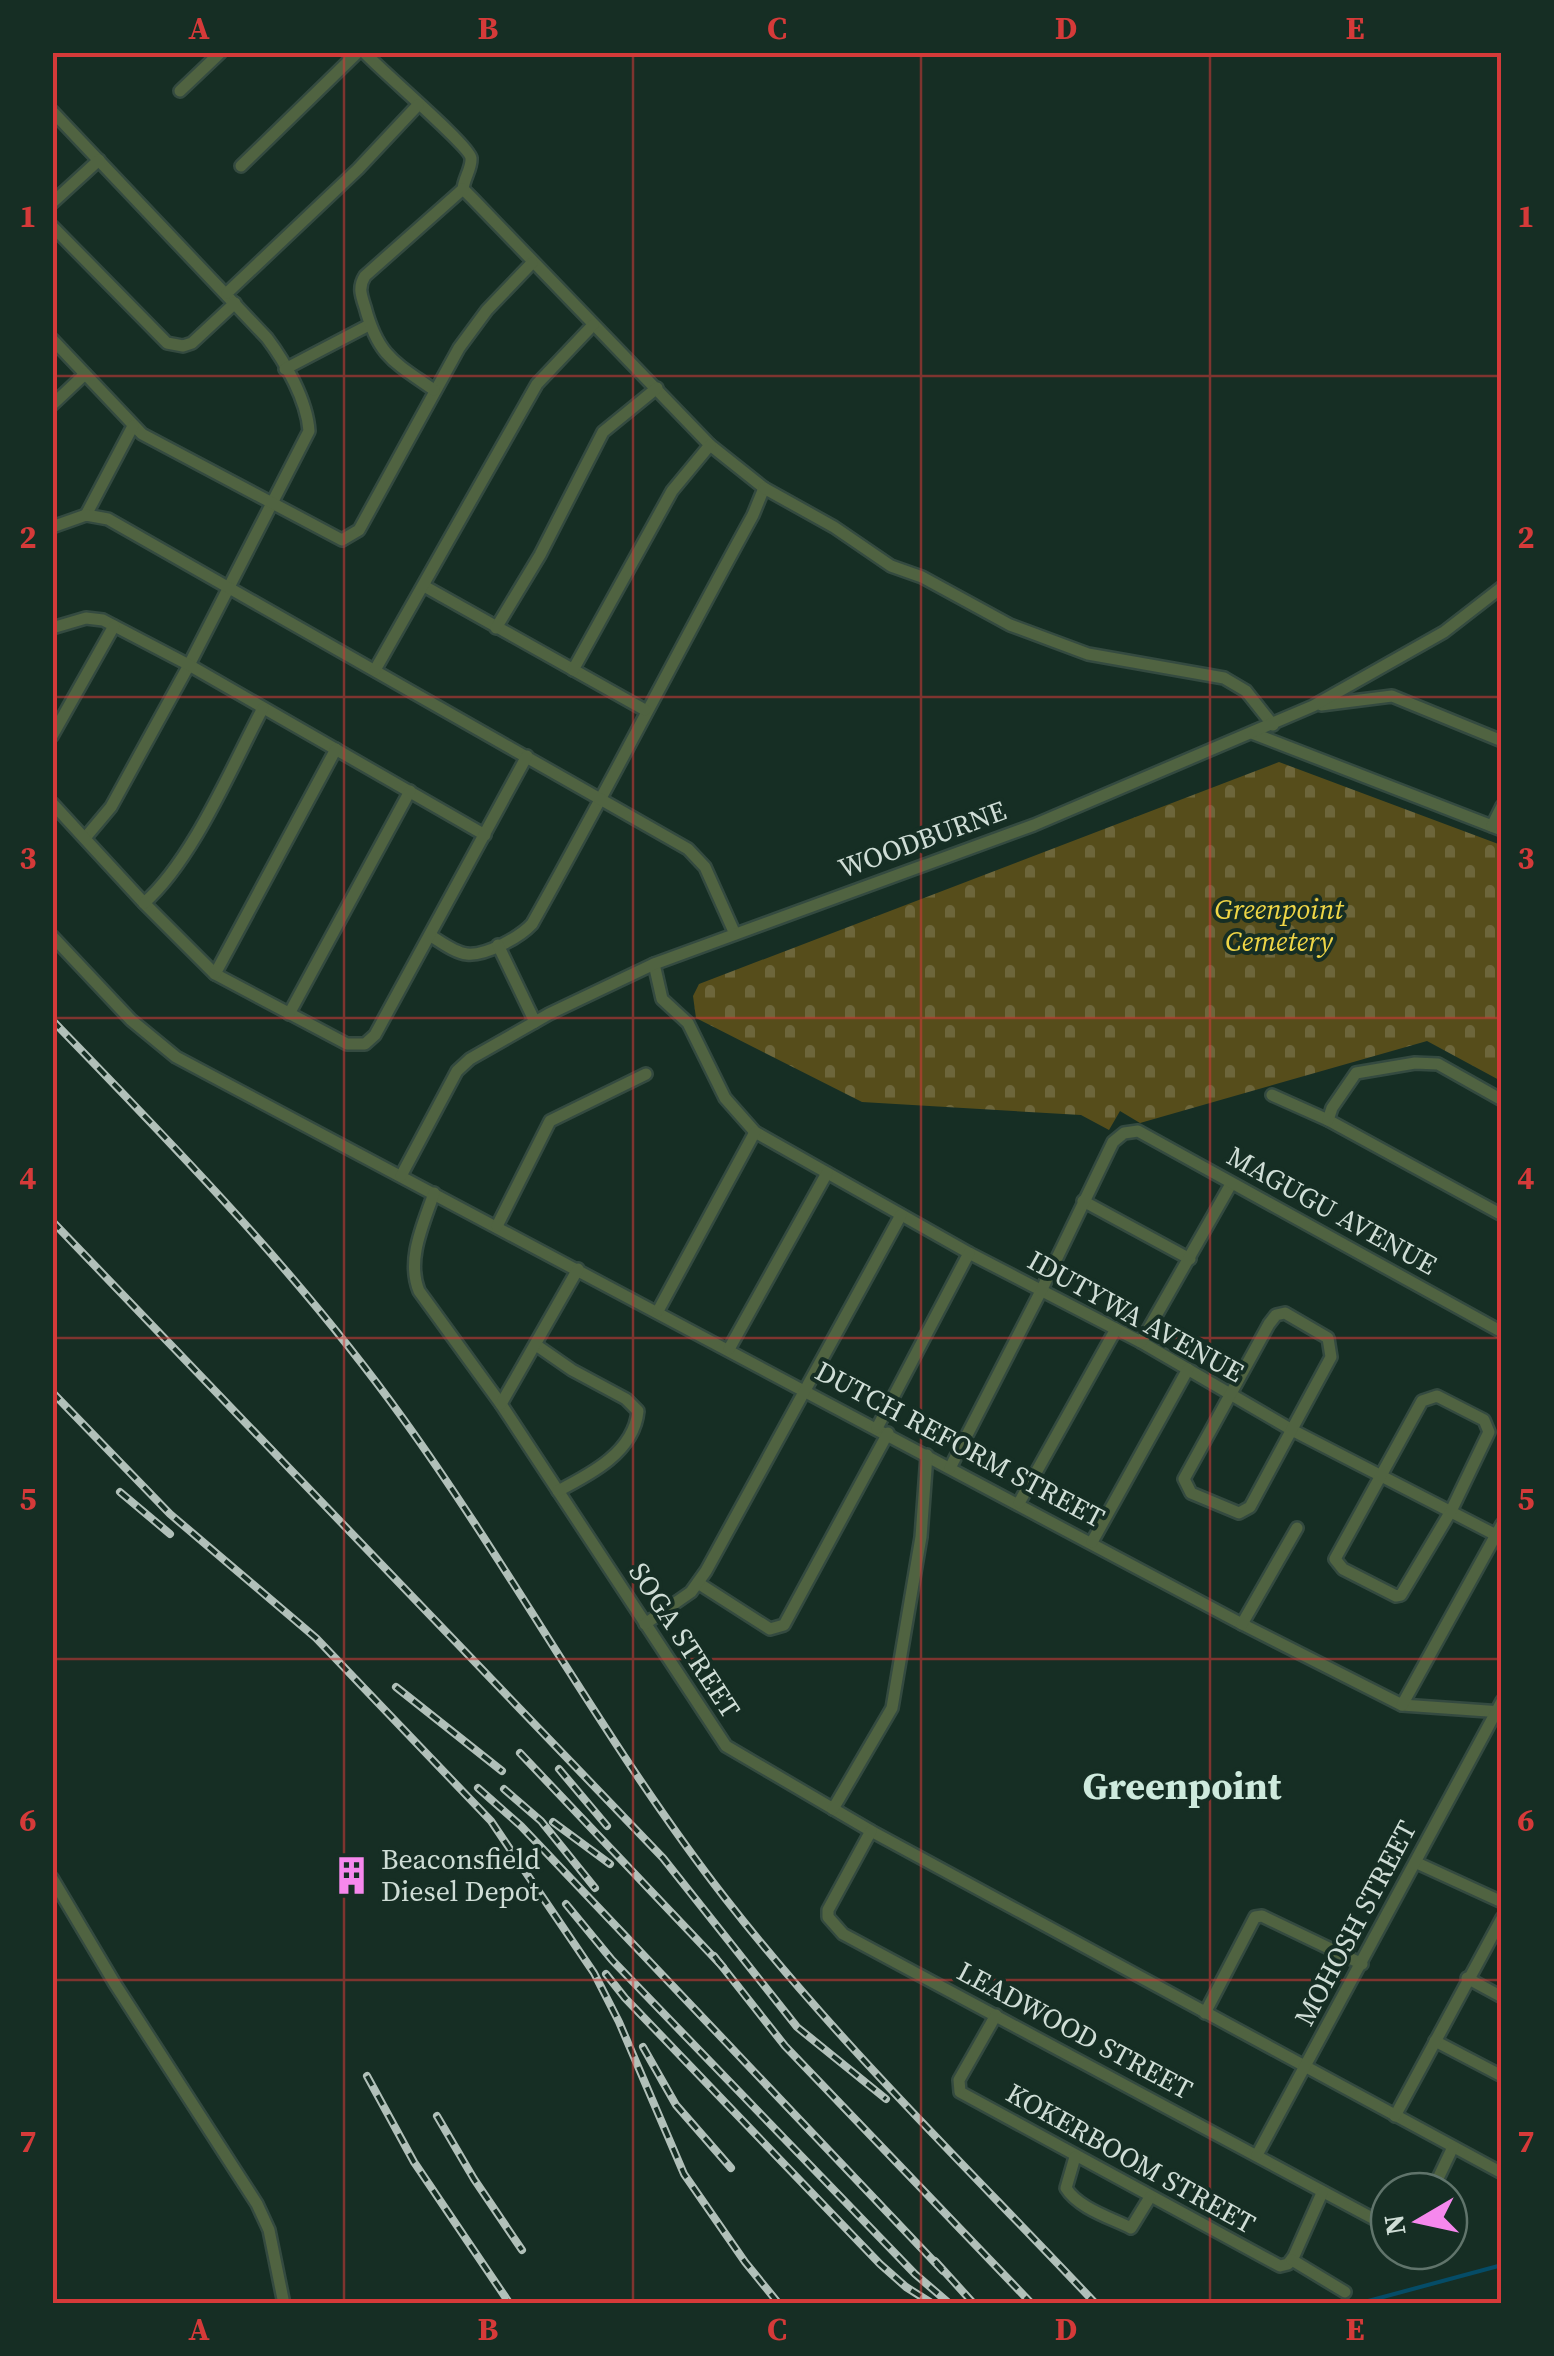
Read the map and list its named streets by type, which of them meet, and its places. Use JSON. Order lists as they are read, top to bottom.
{
  "streets": {
    "street": [
      "WOODBURNE",
      "MAGUGU AVENUE",
      "IDUTYWA AVENUE",
      "DUTCH REFORM STREET",
      "SOGA STREET",
      "MOHOSH STREET",
      "LEADWOOD STREET",
      "KOKERBOOM STREET"
    ]
  },
  "crossings": [
    ["WOODBURNE", "IDUTYWA AVENUE"],
    ["WOODBURNE", "DUTCH REFORM STREET"],
    ["DUTCH REFORM STREET", "SOGA STREET"],
    ["DUTCH REFORM STREET", "MOHOSH STREET"],
    ["SOGA STREET", "MOHOSH STREET"],
    ["SOGA STREET", "LEADWOOD STREET"],
    ["MOHOSH STREET", "LEADWOOD STREET"],
    ["LEADWOOD STREET", "KOKERBOOM STREET"]
  ],
  "districts": ["Greenpoint"],
  "parks": ["Greenpoint Cemetery"],
  "places": {
    "building": ["Beaconsfield Diesel Depot"]
  },
  "north": "left",
  "grid": {
    "columns": [
      "A",
      "B",
      "C",
      "D",
      "E"
    ],
    "rows": [
      "1",
      "2",
      "3",
      "4",
      "5",
      "6",
      "7"
    ]
  }
}
